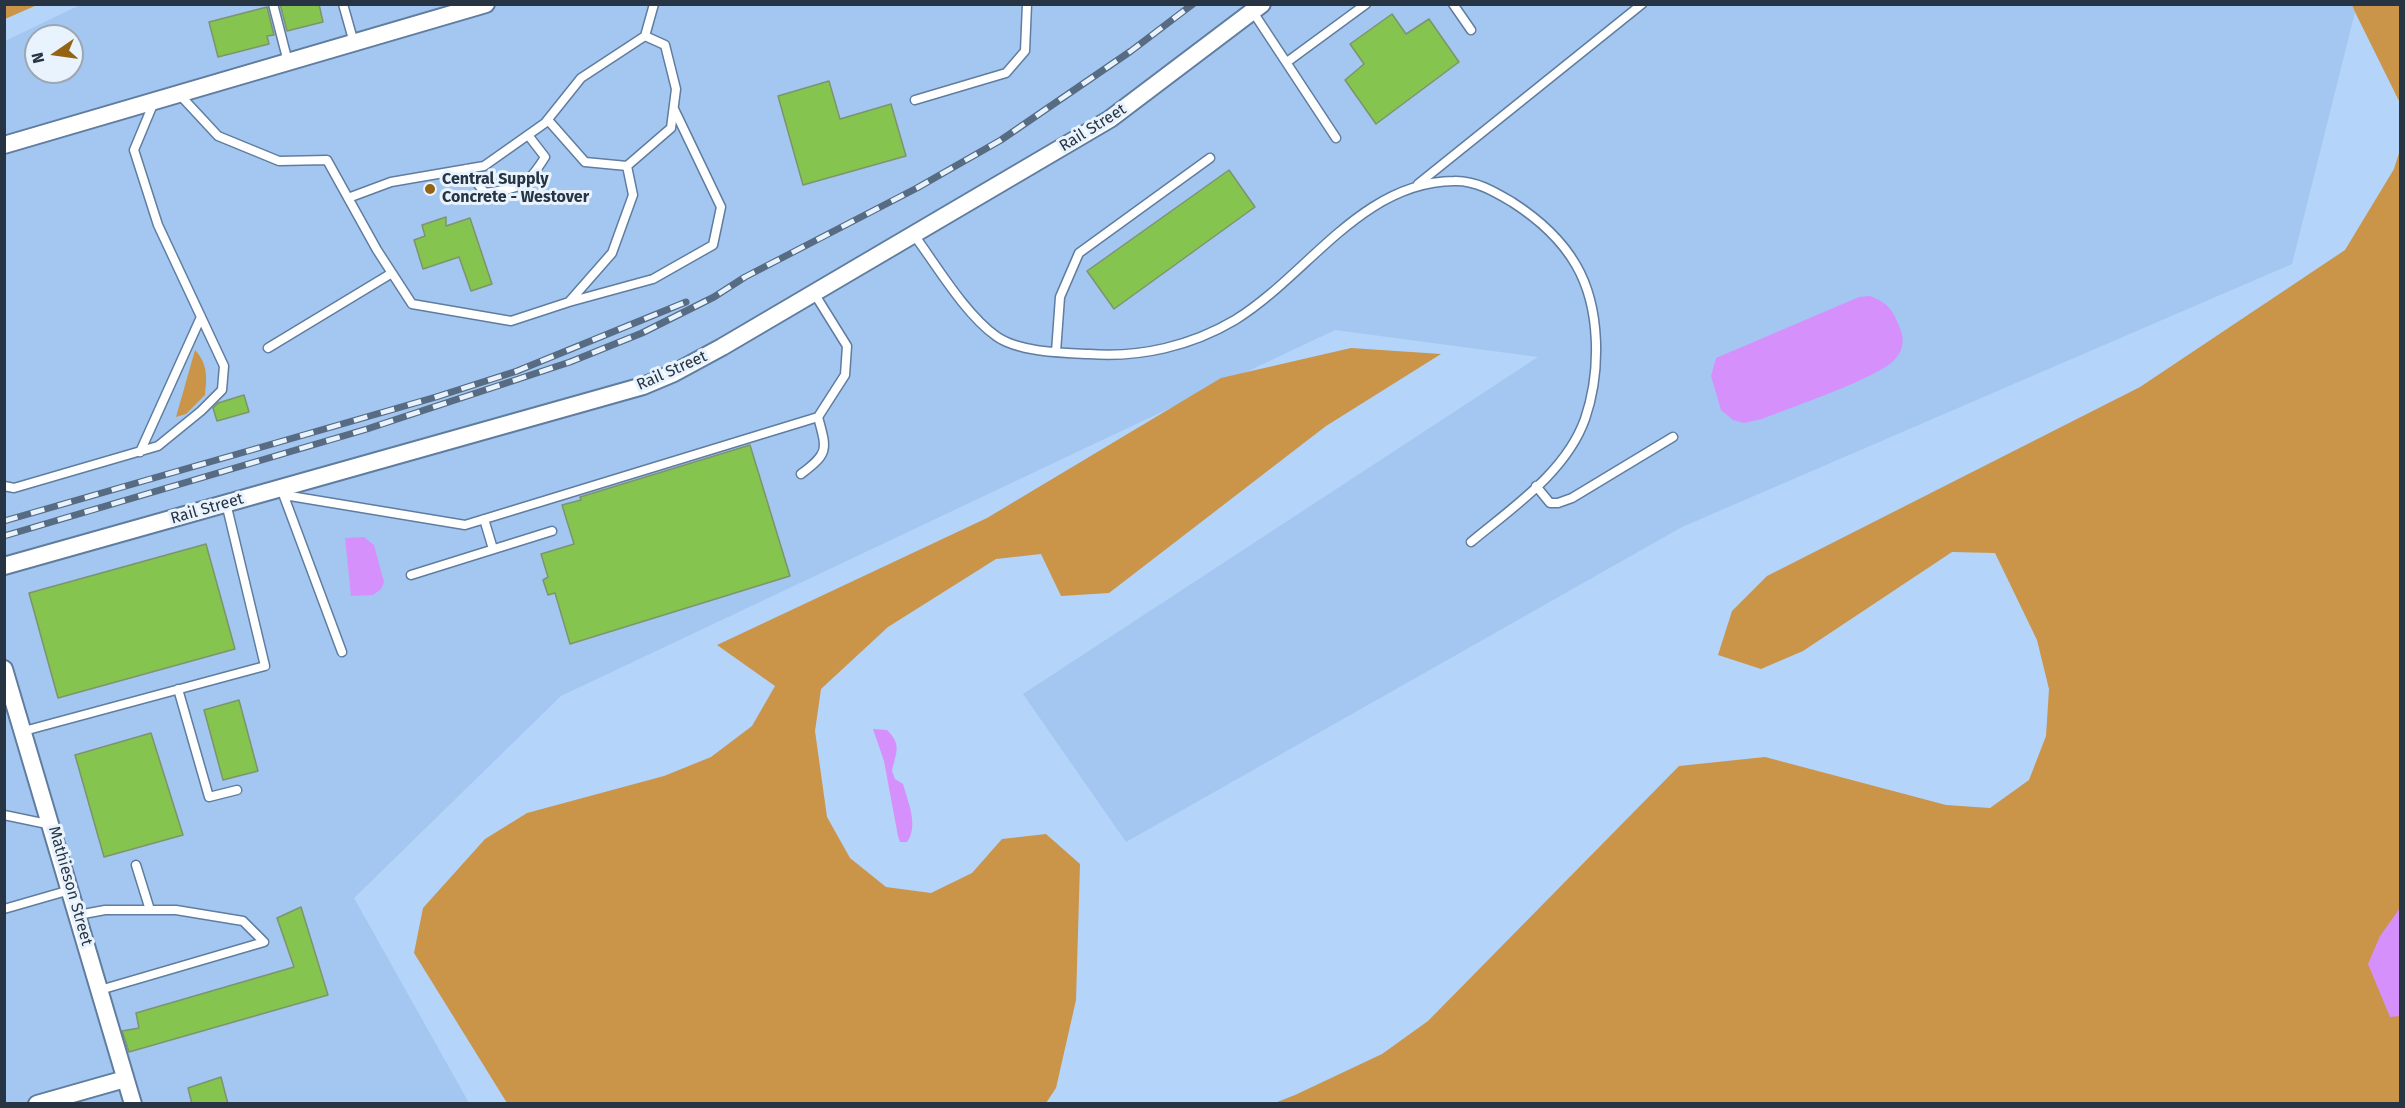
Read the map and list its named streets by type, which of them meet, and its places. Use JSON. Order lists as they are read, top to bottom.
{
  "streets": {
    "street": ["Rail Street", "Mathieson Street"]
  },
  "places": ["Central Supply Concrete - Westover"],
  "north": "left"
}
